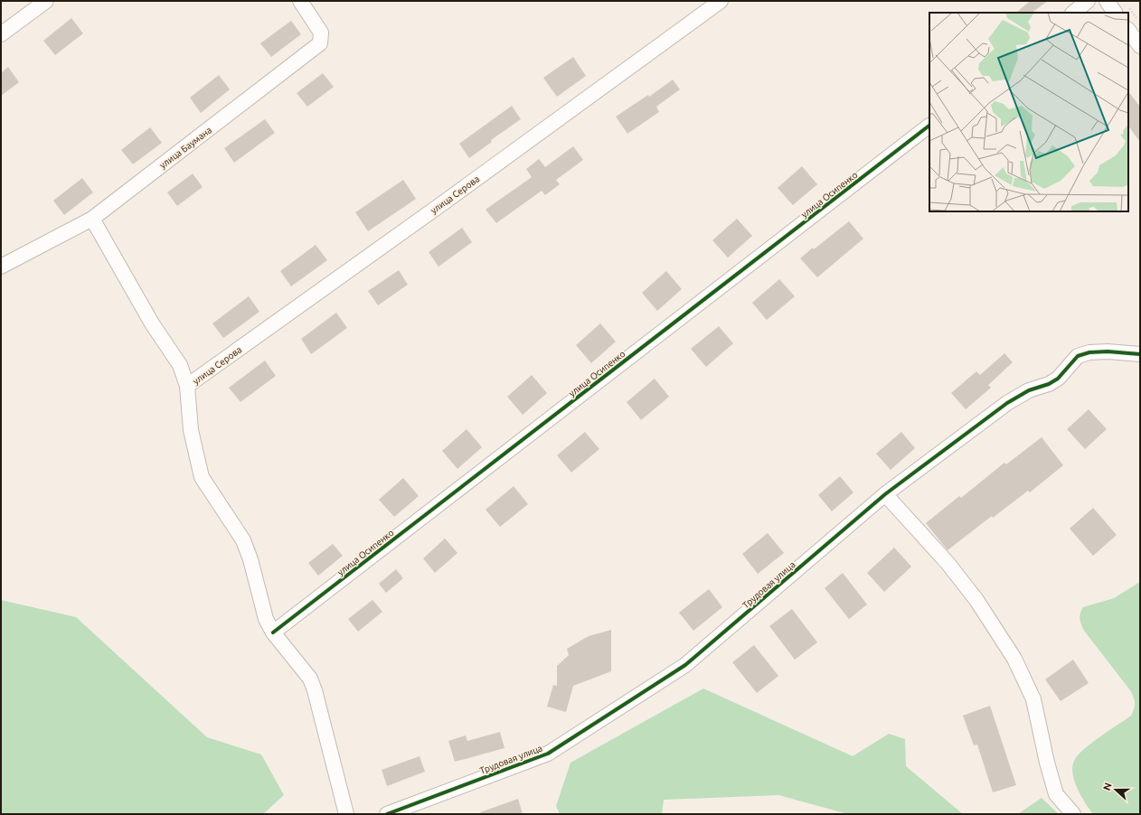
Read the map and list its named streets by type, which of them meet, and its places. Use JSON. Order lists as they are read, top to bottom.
{
  "streets": {
    "street": [
      "улица Баумана",
      "улица Серова",
      "улица Осипенко",
      "Трудовая улица"
    ]
  },
  "north": "left"
}
